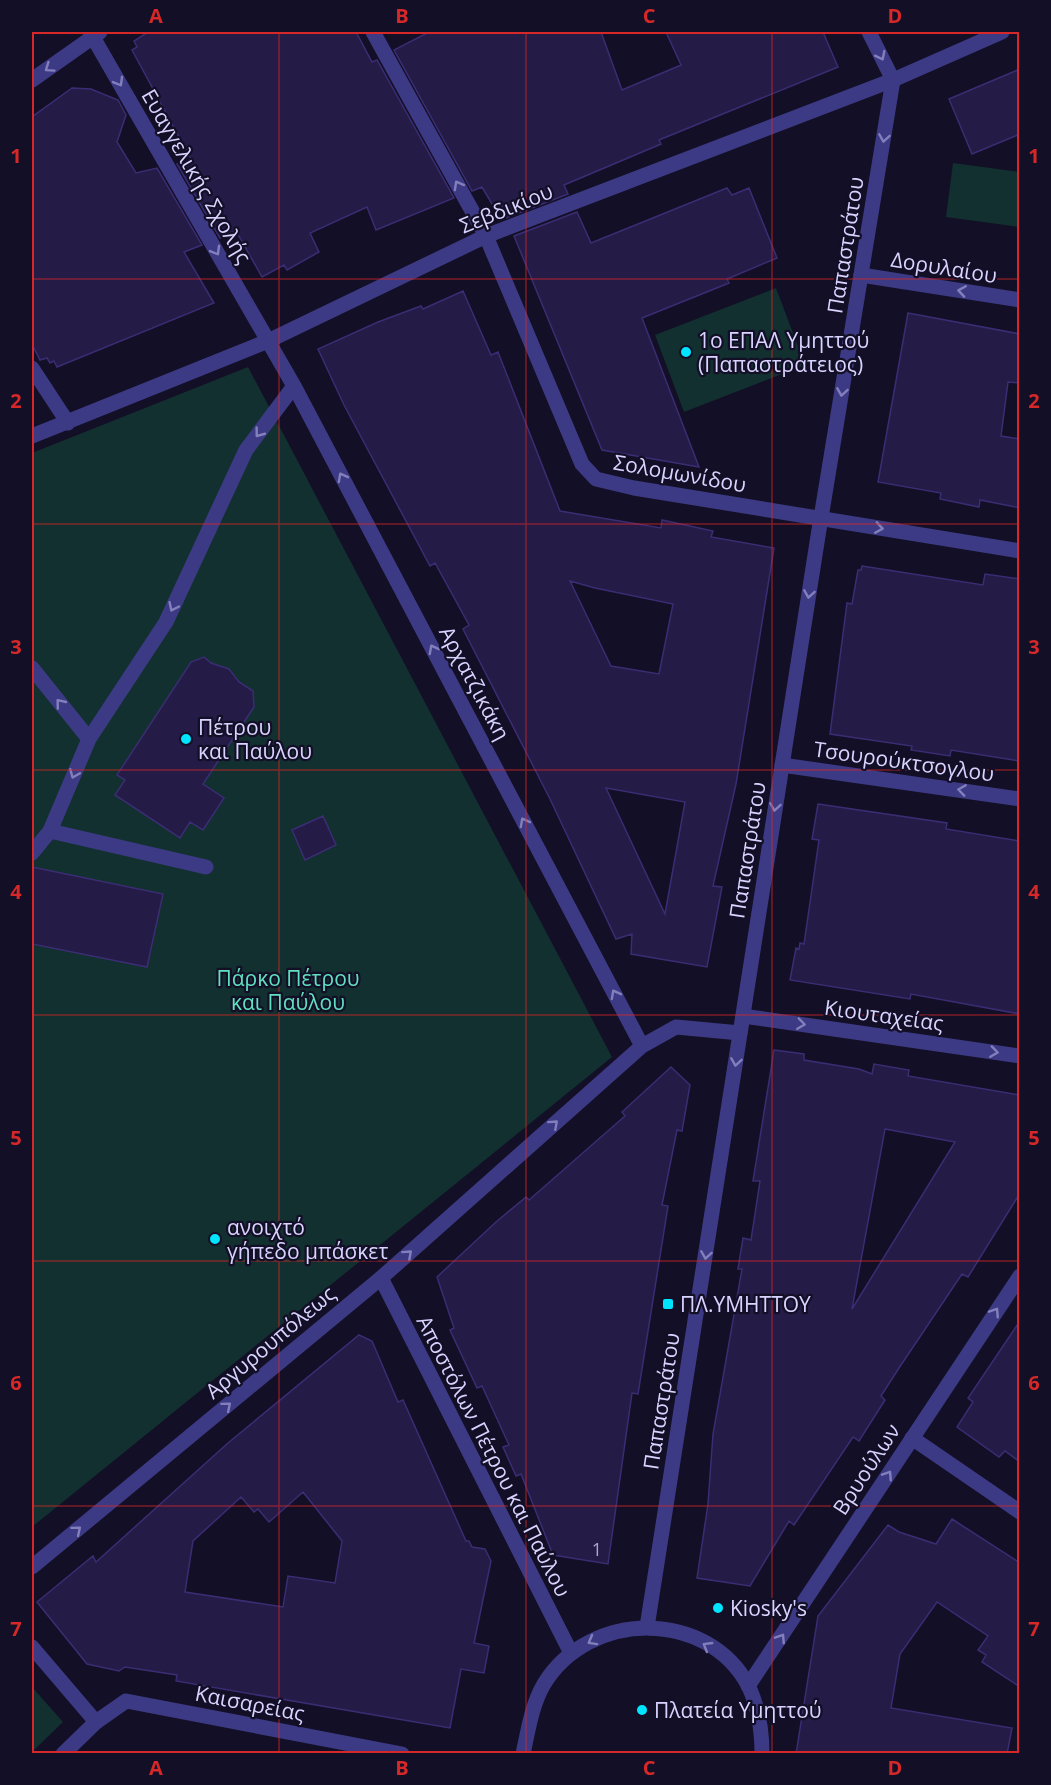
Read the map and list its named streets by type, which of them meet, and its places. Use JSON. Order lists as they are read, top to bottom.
{
  "streets": {
    "street": [
      "Ευαγγελικής Σχολής",
      "Σεβδικίου",
      "Παπαστράτου",
      "Δορυλαίου",
      "Σολομωνίδου",
      "Αρχατζικάκη",
      "Τσουρούκτσογλου",
      "Κιουταχείας",
      "Αργυρουπόλεως",
      "Αποστόλων Πέτρου και Παύλου",
      "Βρυούλων",
      "Καισαρείας"
    ]
  },
  "crossings": [
    ["Ευαγγελικής Σχολής", "Σεβδικίου"],
    ["Ευαγγελικής Σχολής", "Αρχατζικάκη"],
    ["Σεβδικίου", "Παπαστράτου"],
    ["Σεβδικίου", "Σολομωνίδου"],
    ["Σεβδικίου", "Αρχατζικάκη"],
    ["Παπαστράτου", "Δορυλαίου"],
    ["Παπαστράτου", "Σολομωνίδου"],
    ["Παπαστράτου", "Τσουρούκτσογλου"],
    ["Παπαστράτου", "Κιουταχείας"],
    ["Παπαστράτου", "Αργυρουπόλεως"],
    ["Αρχατζικάκη", "Αργυρουπόλεως"],
    ["Αργυρουπόλεως", "Αποστόλων Πέτρου και Παύλου"]
  ],
  "one_way": [
    "Ευαγγελικής Σχολής",
    "Παπαστράτου",
    "Δορυλαίου",
    "Αρχατζικάκη",
    "Τσουρούκτσογλου",
    "Κιουταχείας",
    "Αργυρουπόλεως",
    "Βρυούλων"
  ],
  "parks": ["Πάρκο Πέτρου και Παύλου"],
  "places": {
    "other": [
      "1ο ΕΠΑΛ Υμηττού (Παπαστράτειος)",
      "Πέτρου και Παύλου",
      "ανοιχτό γήπεδο μπάσκετ",
      "Kiosky's",
      "Πλατεία Υμηττού"
    ],
    "transit": ["ΠΛ.ΥΜΗΤΤΟΥ"]
  },
  "house_numbers": ["1"],
  "grid": {
    "columns": [
      "A",
      "B",
      "C",
      "D"
    ],
    "rows": [
      "1",
      "2",
      "3",
      "4",
      "5",
      "6",
      "7"
    ]
  }
}
